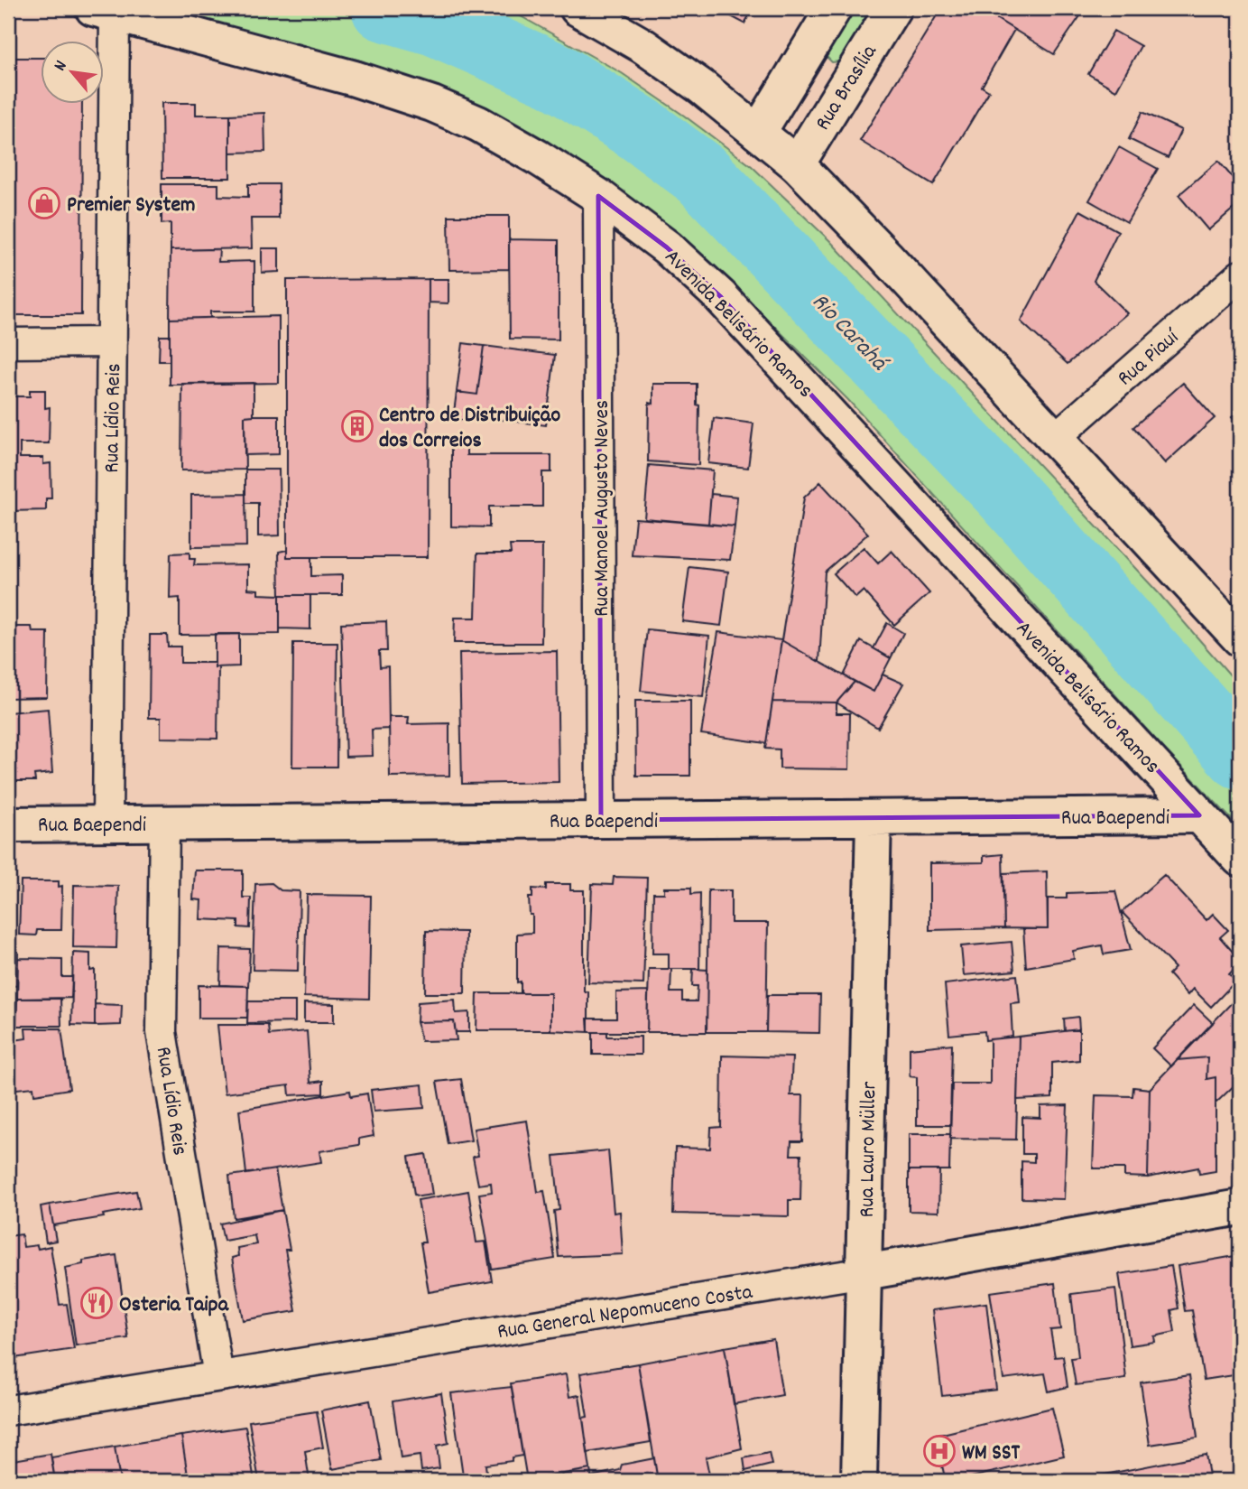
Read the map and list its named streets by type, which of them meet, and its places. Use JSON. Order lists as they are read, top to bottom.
{
  "streets": {
    "main road": [
      "Rua Brasília",
      "Avenida Belisário Ramos",
      "Rua Baependi",
      "Rua Lauro Müller",
      "Rua General Nepomuceno Costa"
    ],
    "street": ["Rua Piauí", "Rua Lídio Reis", "Rua Manoel Augusto Neves"]
  },
  "crossings": [
    ["Avenida Belisário Ramos", "Rua Lídio Reis"],
    ["Avenida Belisário Ramos", "Rua Manoel Augusto Neves"],
    ["Avenida Belisário Ramos", "Rua Baependi"],
    ["Rua Lídio Reis", "Rua Baependi"],
    ["Rua Lídio Reis", "Rua General Nepomuceno Costa"],
    ["Rua Manoel Augusto Neves", "Rua Baependi"],
    ["Rua Baependi", "Rua Lauro Müller"],
    ["Rua Lauro Müller", "Rua General Nepomuceno Costa"]
  ],
  "water": ["Rio Carahá"],
  "places": {
    "shop": ["Premier System"],
    "building": ["Centro de Distribuição dos Correios"],
    "restaurant": ["Osteria Taipa"],
    "hospital": ["WM SST"]
  },
  "north": "top left"
}
